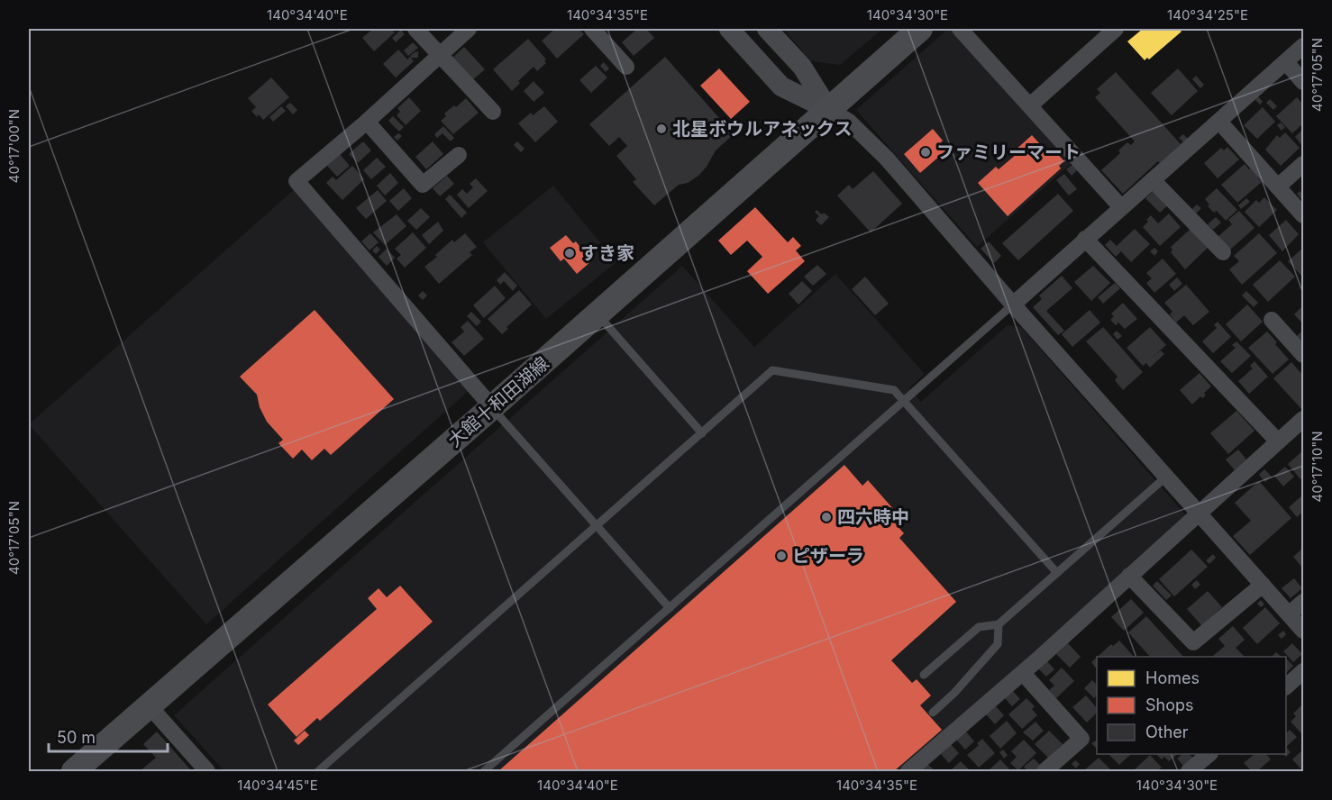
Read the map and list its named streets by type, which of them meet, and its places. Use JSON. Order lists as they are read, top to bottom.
{
  "streets": {
    "main road": ["大館十和田湖線"]
  },
  "places": [
    "北星ボウルアネックス",
    "ファミリーマート",
    "すき家",
    "四六時中",
    "ピザーラ"
  ],
  "legend": ["Homes", "Shops", "Other"],
  "scale_bar": "50 m",
  "coordinates": [
    "140°34'40\"E",
    "140°34'35\"E",
    "140°34'30\"E",
    "140°34'25\"E",
    "40°17'05\"N",
    "40°17'00\"N",
    "40°17'10\"N",
    "140°34'45\"E"
  ]
}
